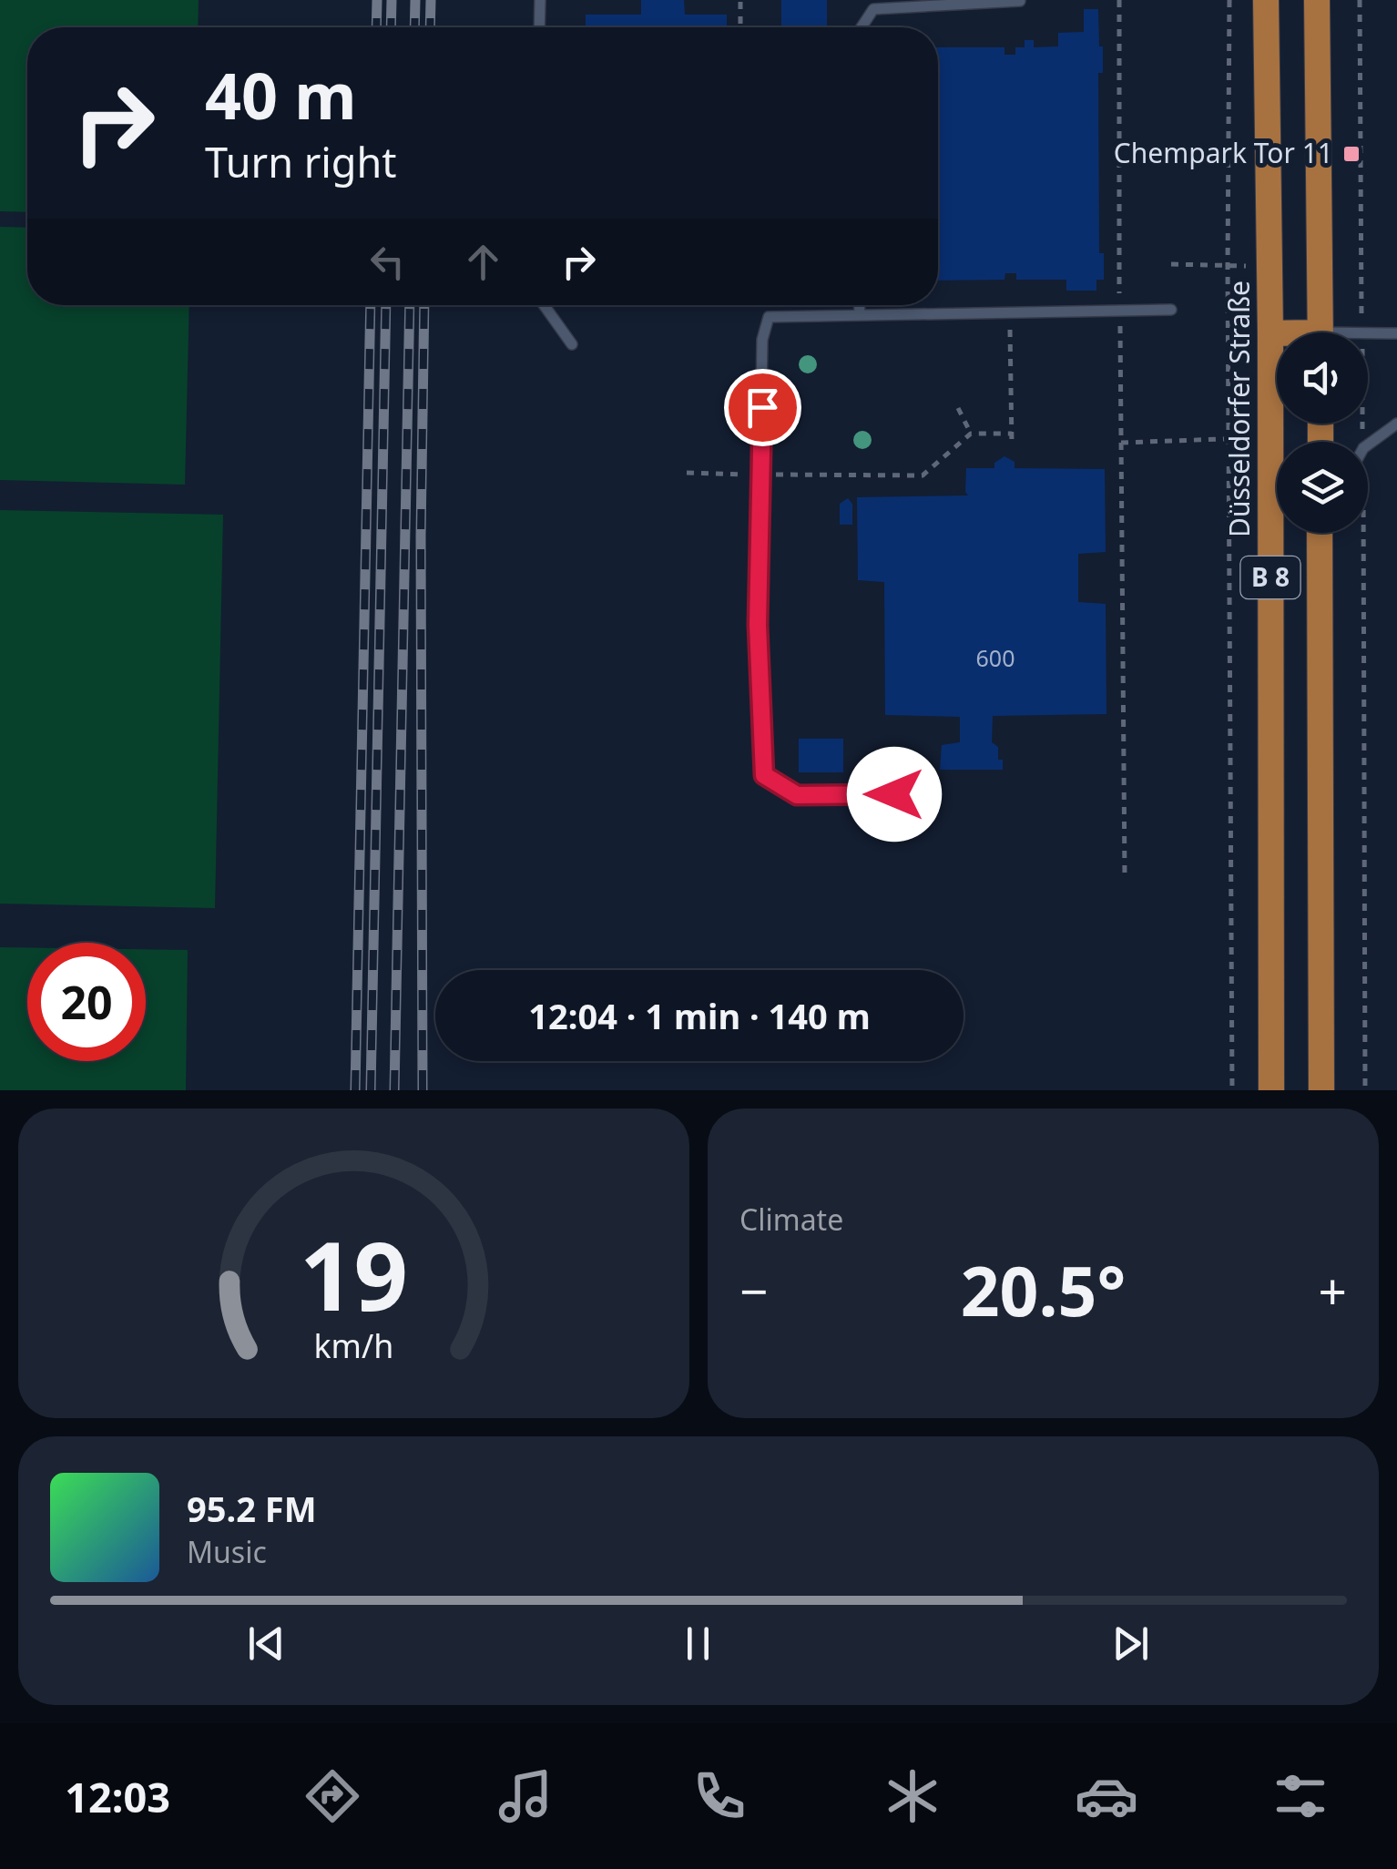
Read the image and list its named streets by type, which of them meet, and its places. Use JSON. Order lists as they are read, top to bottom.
{
  "streets": {
    "main road": ["Düsseldorfer Straße", "B 8"]
  },
  "places": {
    "transit": ["Chempark Tor 11"]
  },
  "house_numbers": ["600"],
  "page": {
    "turn": ["40 m", "Turn right"],
    "limit": "20",
    "trip": "12:04 · 1 min · 140 m",
    "tile": "Climate",
    "heat": ["−", "20.5°", "+"],
    "song": ["95.2 FM", "Music"],
    "tabs": "12:03",
    "gauge": ["19", "km/h"]
  }
}
